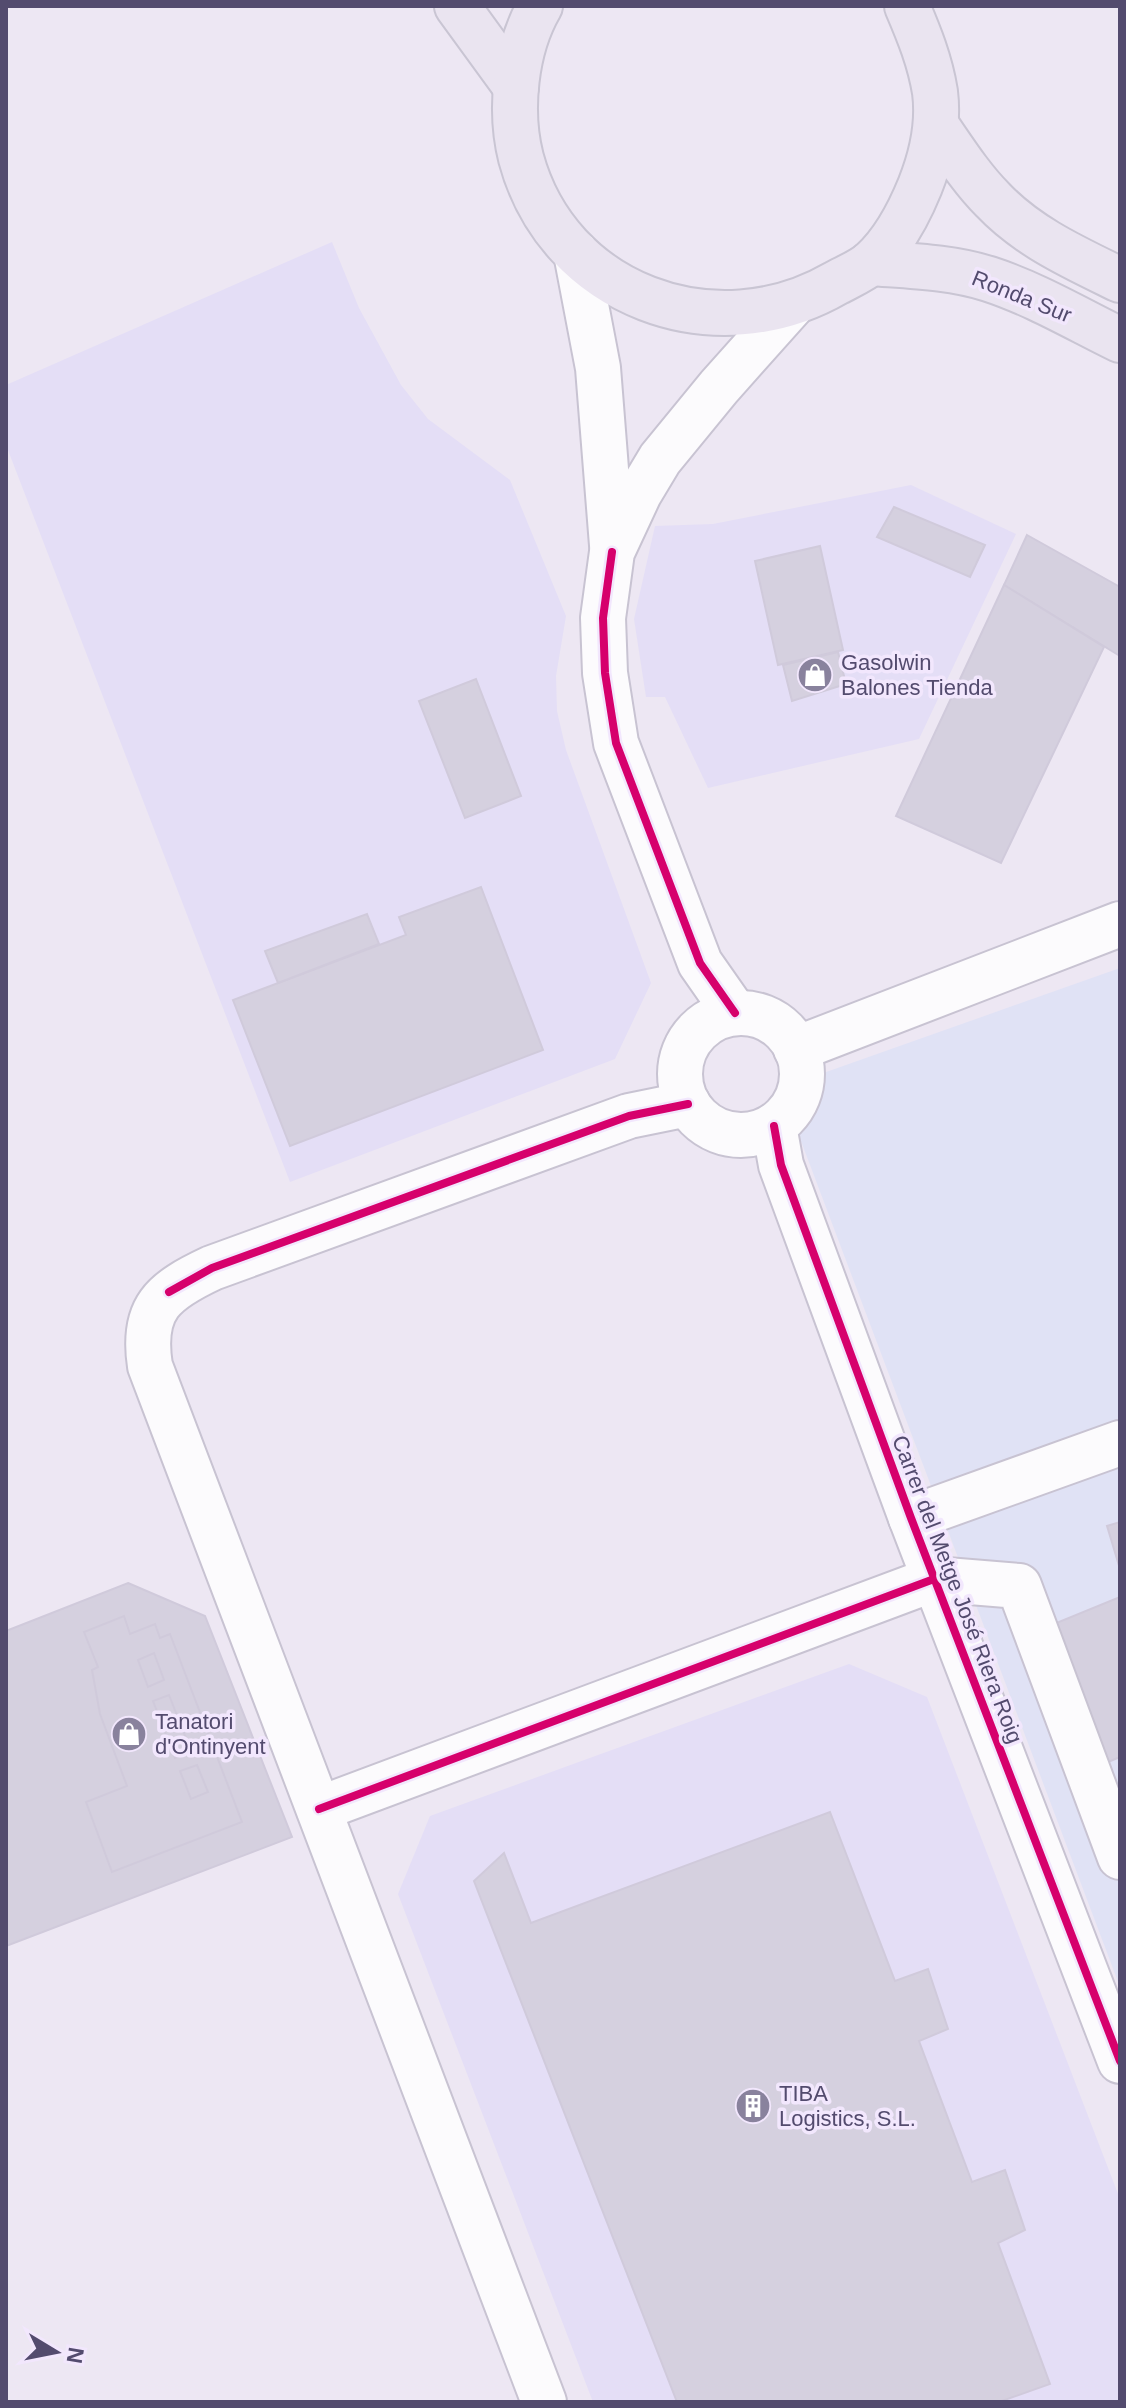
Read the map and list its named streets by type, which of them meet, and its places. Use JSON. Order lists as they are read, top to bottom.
{
  "streets": {
    "main road": ["Ronda Sur"],
    "street": ["Carrer del Metge José Riera Roig"]
  },
  "places": {
    "shop": ["Gasolwin Balones Tienda", "Tanatori d'Ontinyent"],
    "building": ["TIBA Logistics, S.L."]
  },
  "north": "right"
}
